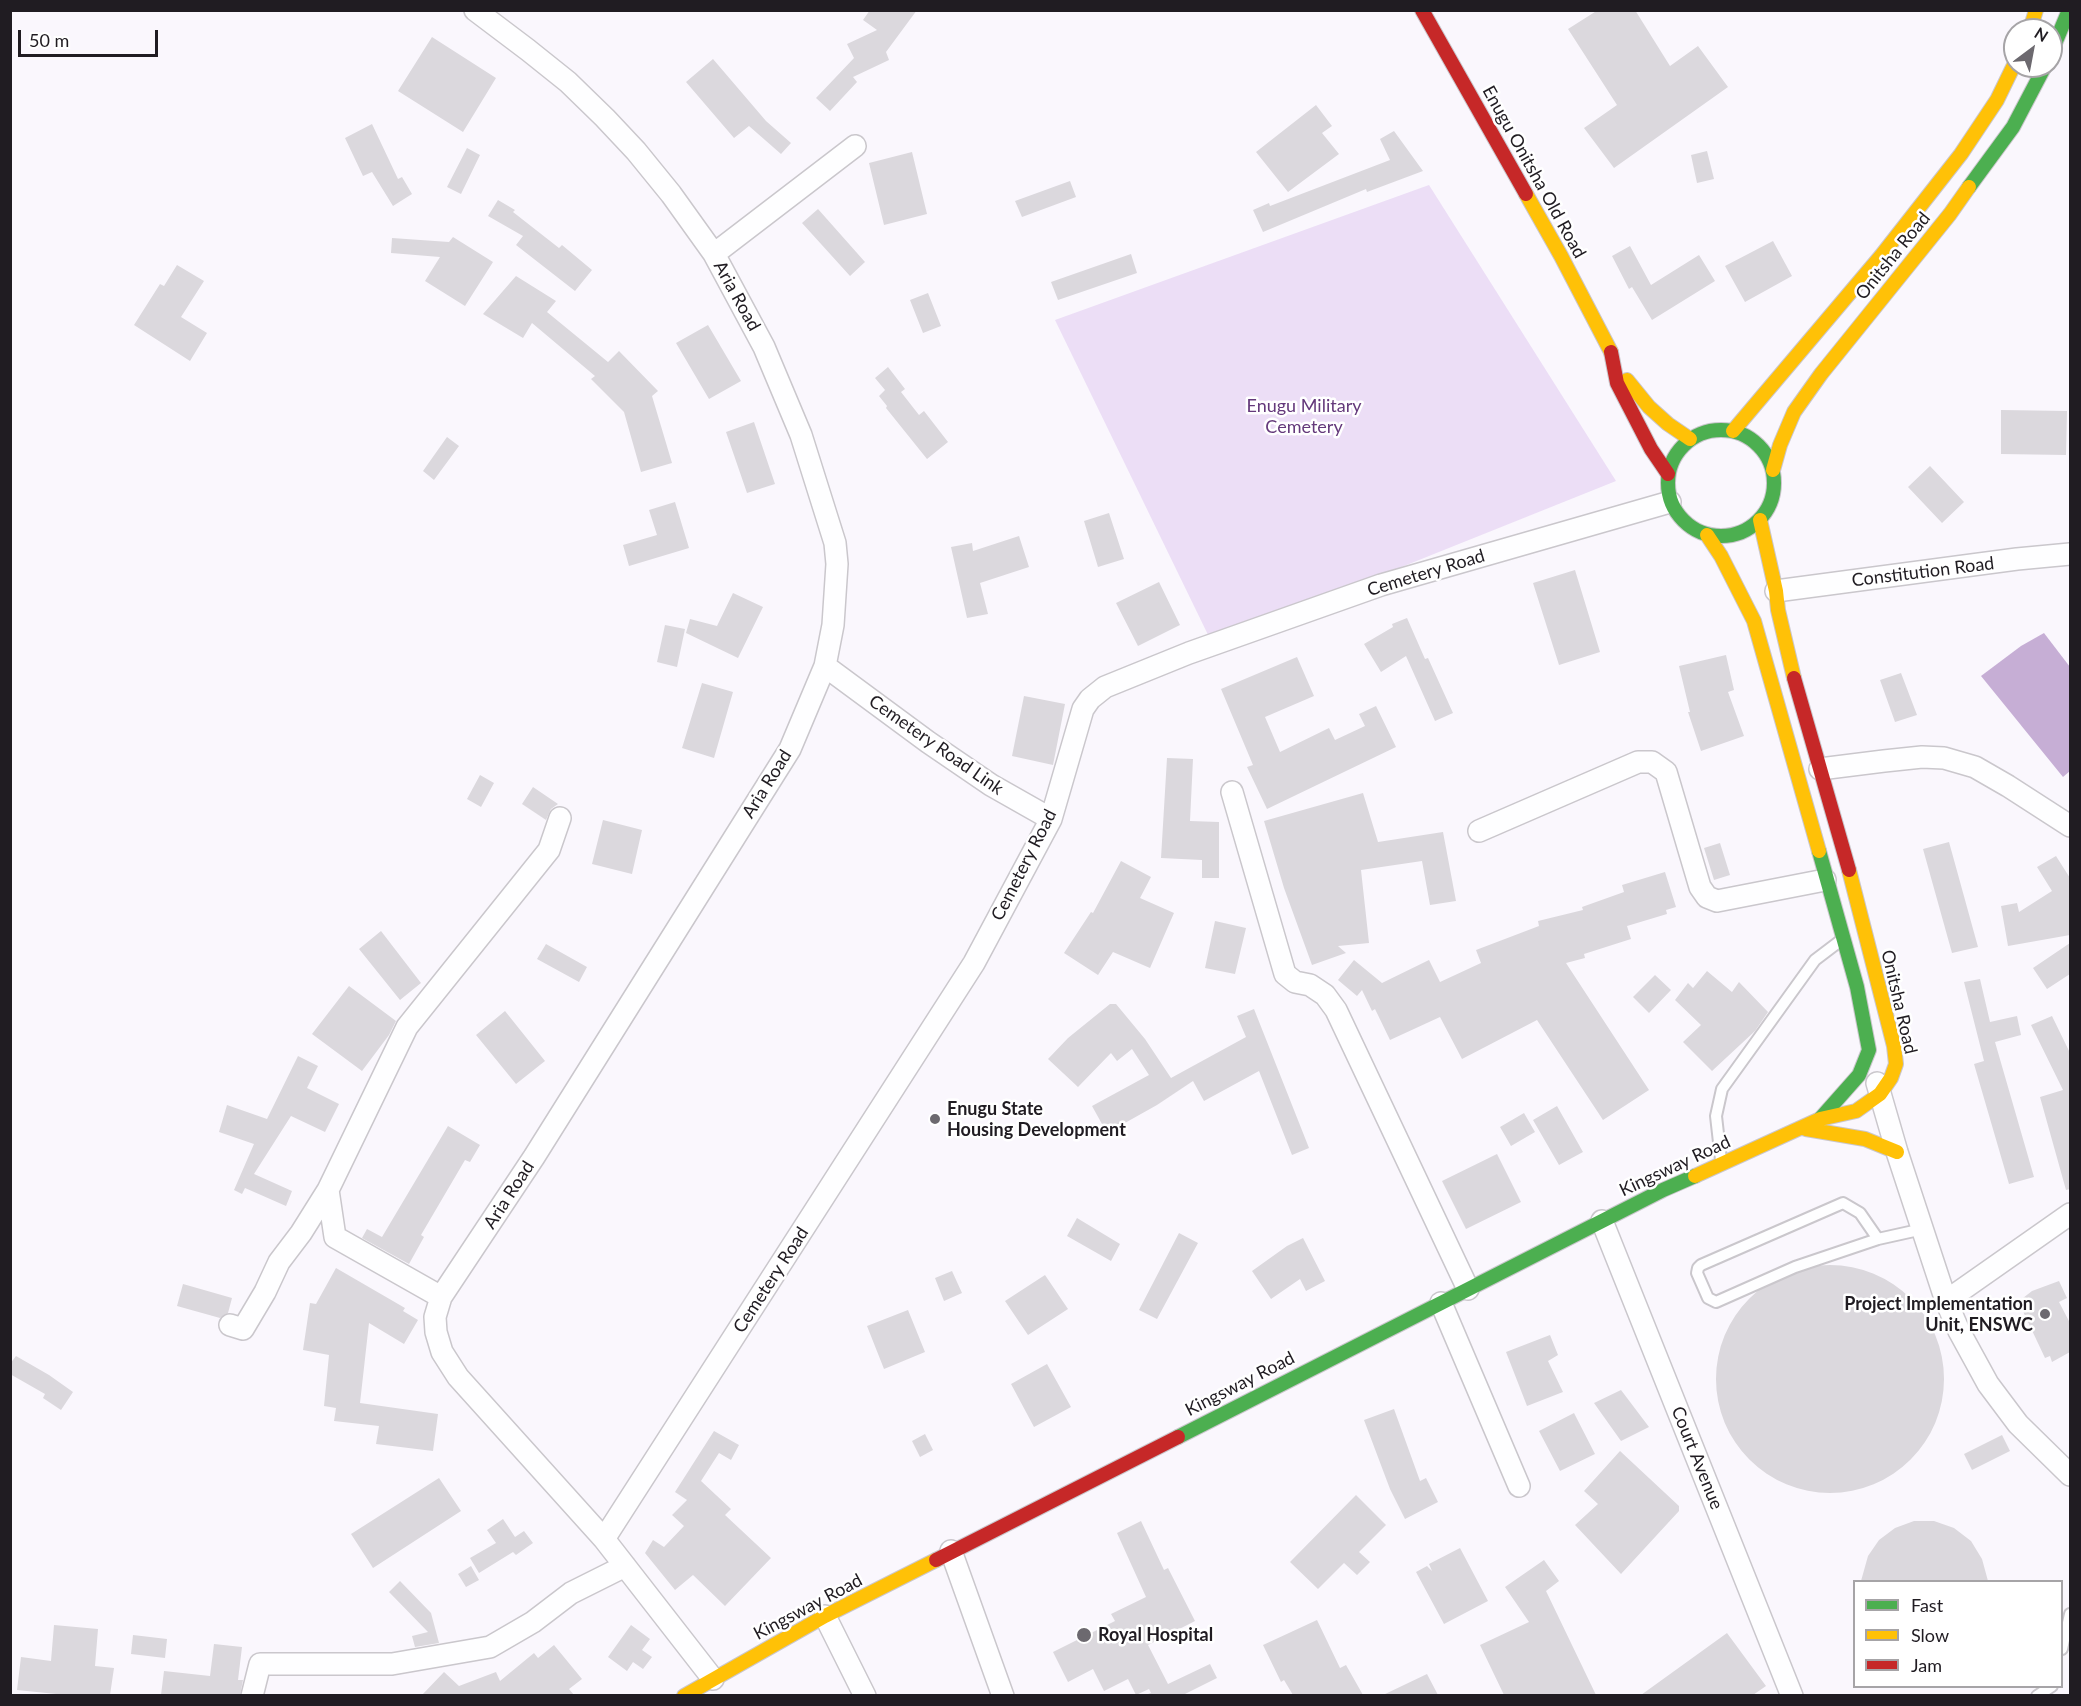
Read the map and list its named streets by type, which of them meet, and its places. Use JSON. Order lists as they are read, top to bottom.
{
  "streets": {
    "main road": ["Enugu Onitsha Old Road", "Onitsha Road", "Kingsway Road"],
    "street": [
      "Aria Road",
      "Constitution Road",
      "Cemetery Road",
      "Cemetery Road Link",
      "Court Avenue"
    ]
  },
  "crossings": [
    ["Onitsha Road", "Constitution Road"],
    ["Onitsha Road", "Cemetery Road"],
    ["Onitsha Road", "Kingsway Road"],
    ["Aria Road", "Cemetery Road"],
    ["Aria Road", "Cemetery Road Link"],
    ["Aria Road", "Kingsway Road"],
    ["Cemetery Road", "Cemetery Road Link"],
    ["Kingsway Road", "Court Avenue"]
  ],
  "parks": ["Enugu Military Cemetery"],
  "places": ["Enugu State Housing Development", "Project Implementation Unit, ENSWC", "Royal Hospital"],
  "legend": ["Fast", "Slow", "Jam"],
  "scale_bar": "50 m",
  "north": "top right"
}
